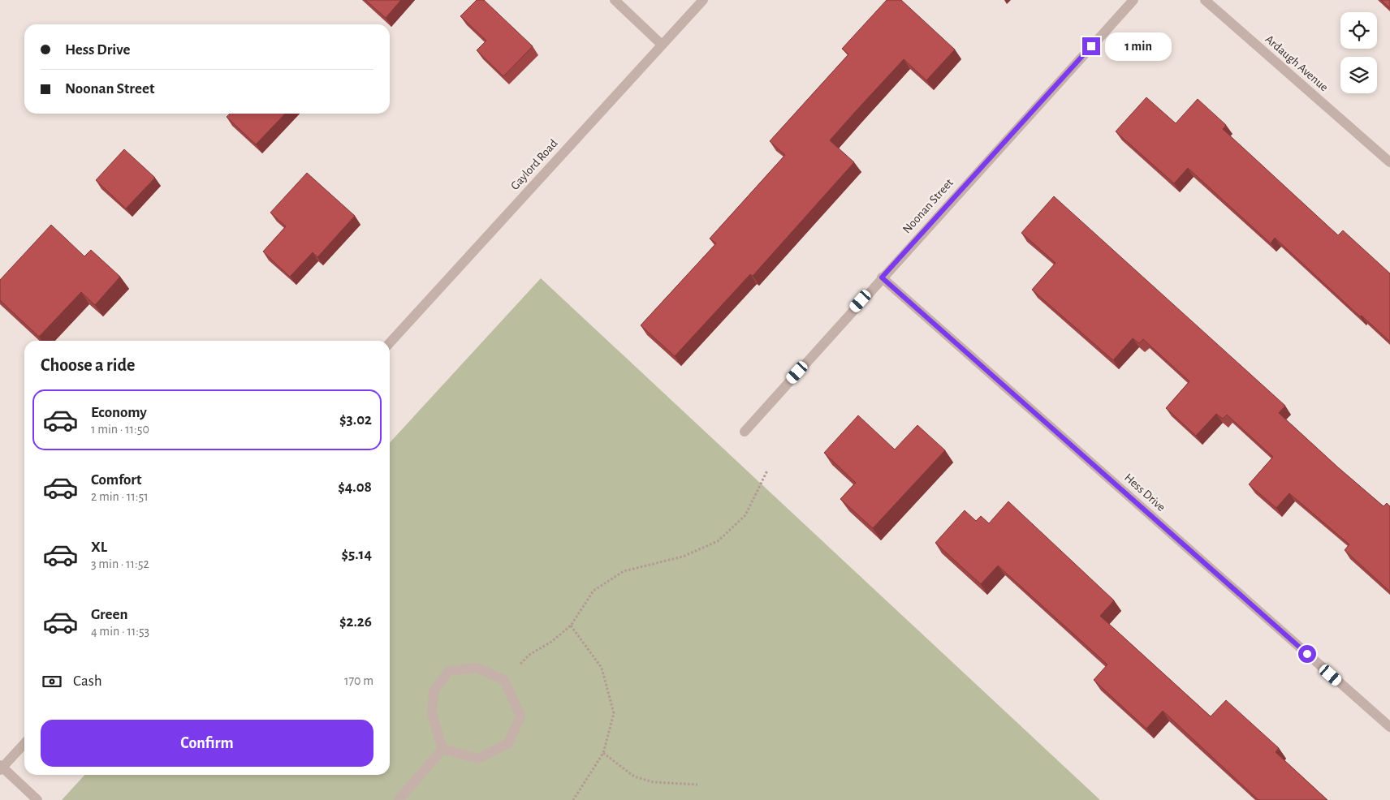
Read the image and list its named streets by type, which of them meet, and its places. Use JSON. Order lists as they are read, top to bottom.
{
  "streets": {
    "street": [
      "Ardaugh Avenue",
      "Gaylord Road",
      "Noonan Street",
      "Hess Drive"
    ]
  },
  "crossings": [
    ["Noonan Street", "Hess Drive"]
  ],
  "page": {
    "banner": ["Hess Drive", "Noonan Street"],
    "bubble": "1 min",
    "heading": "Choose a ride",
    "list": [
      {
        "name": "Economy",
        "note": "1 min · 11:50",
        "value": "$3.02"
      },
      {
        "name": "Comfort",
        "note": "2 min · 11:51",
        "value": "$4.08"
      },
      {
        "name": "XL",
        "note": "3 min · 11:52",
        "value": "$5.14"
      },
      {
        "name": "Green",
        "note": "4 min · 11:53",
        "value": "$2.26"
      }
    ],
    "pay": ["Cash", "170 m"],
    "buttons": "Confirm"
  }
}
